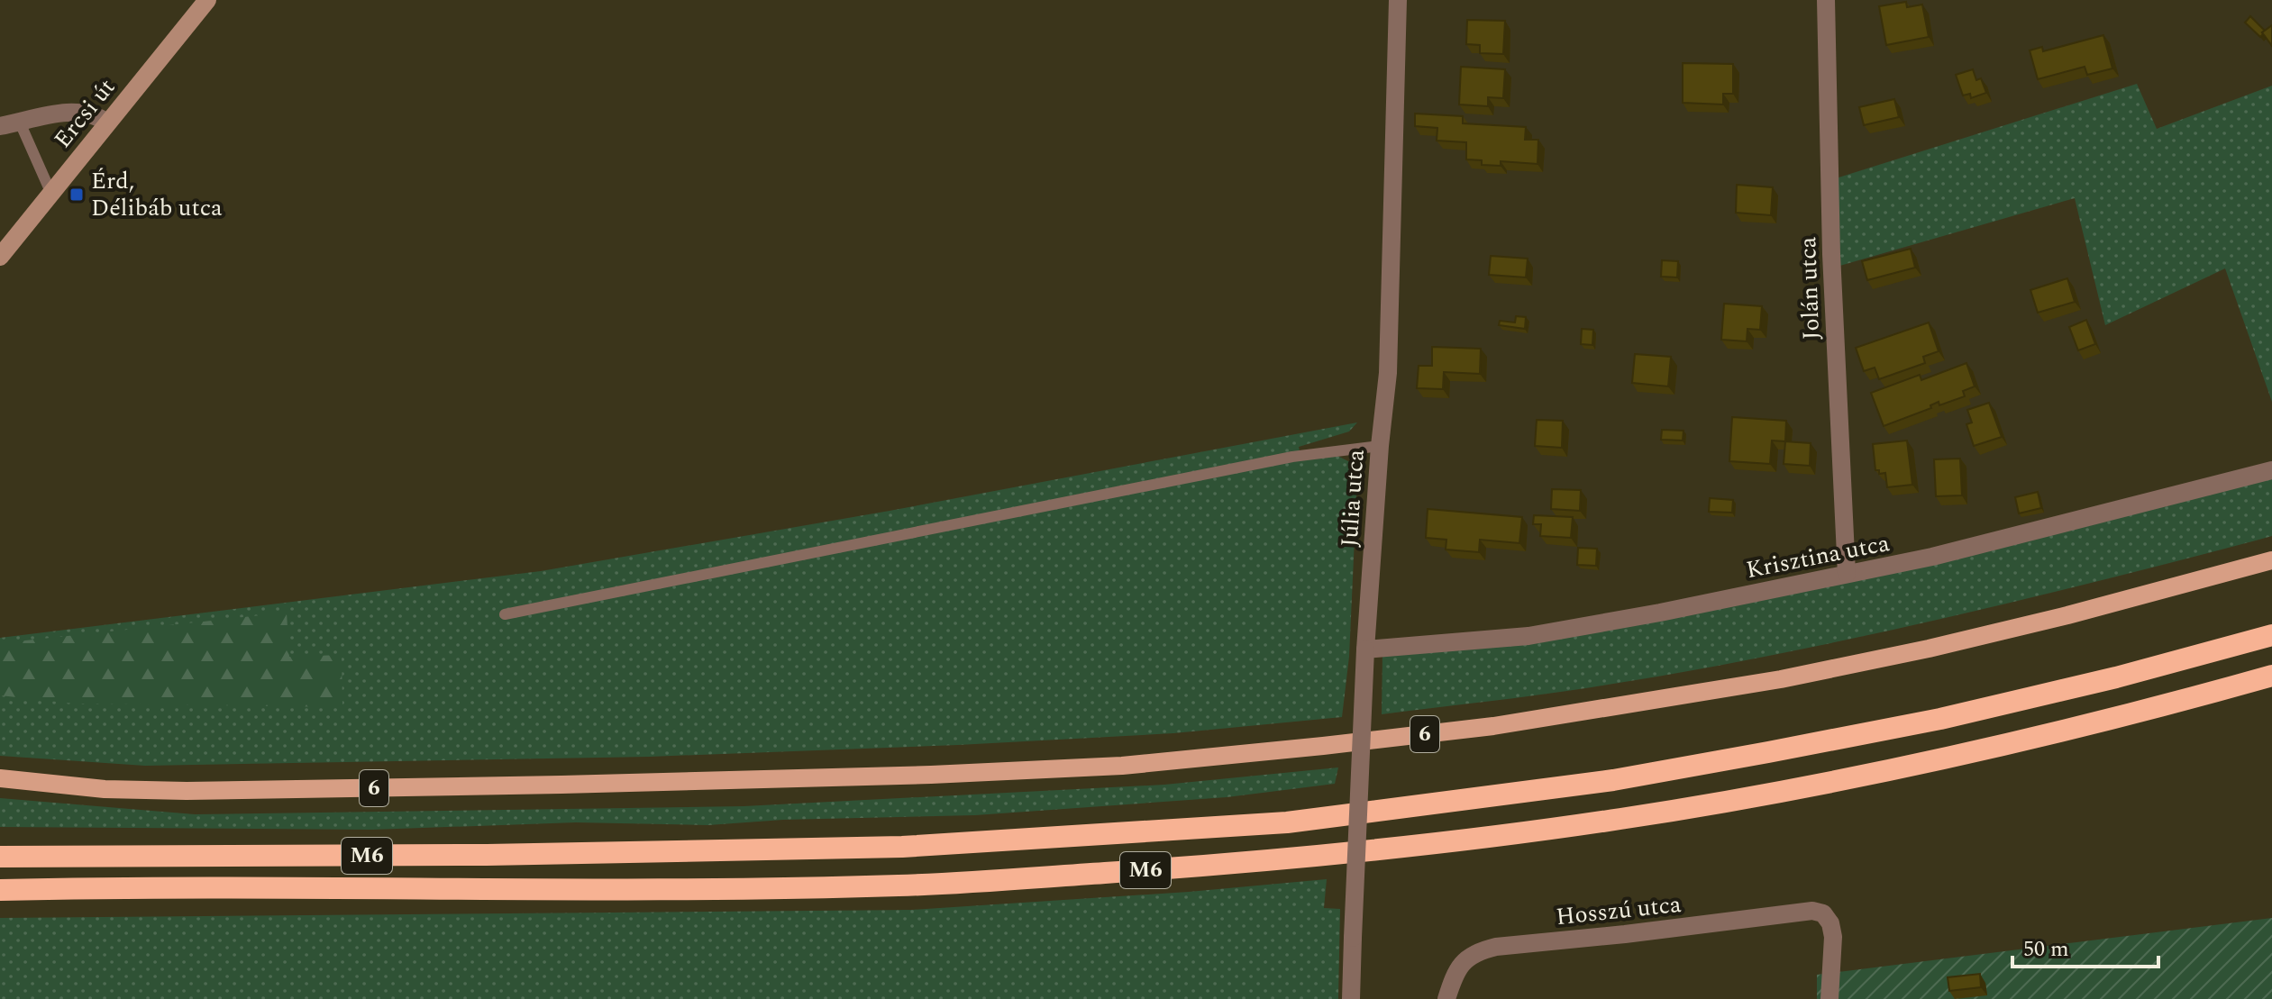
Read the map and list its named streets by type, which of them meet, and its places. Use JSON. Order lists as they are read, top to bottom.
{
  "streets": {
    "highway": ["M6"],
    "main road": ["Ercsi út", "6"],
    "street": [
      "Jolán utca",
      "Júlia utca",
      "Krisztina utca",
      "Hosszú utca"
    ]
  },
  "crossings": [
    ["Jolán utca", "Krisztina utca"],
    ["Júlia utca", "Krisztina utca"]
  ],
  "places": {
    "transit": ["Érd, Délibáb utca"]
  },
  "scale_bar": "50 m"
}
